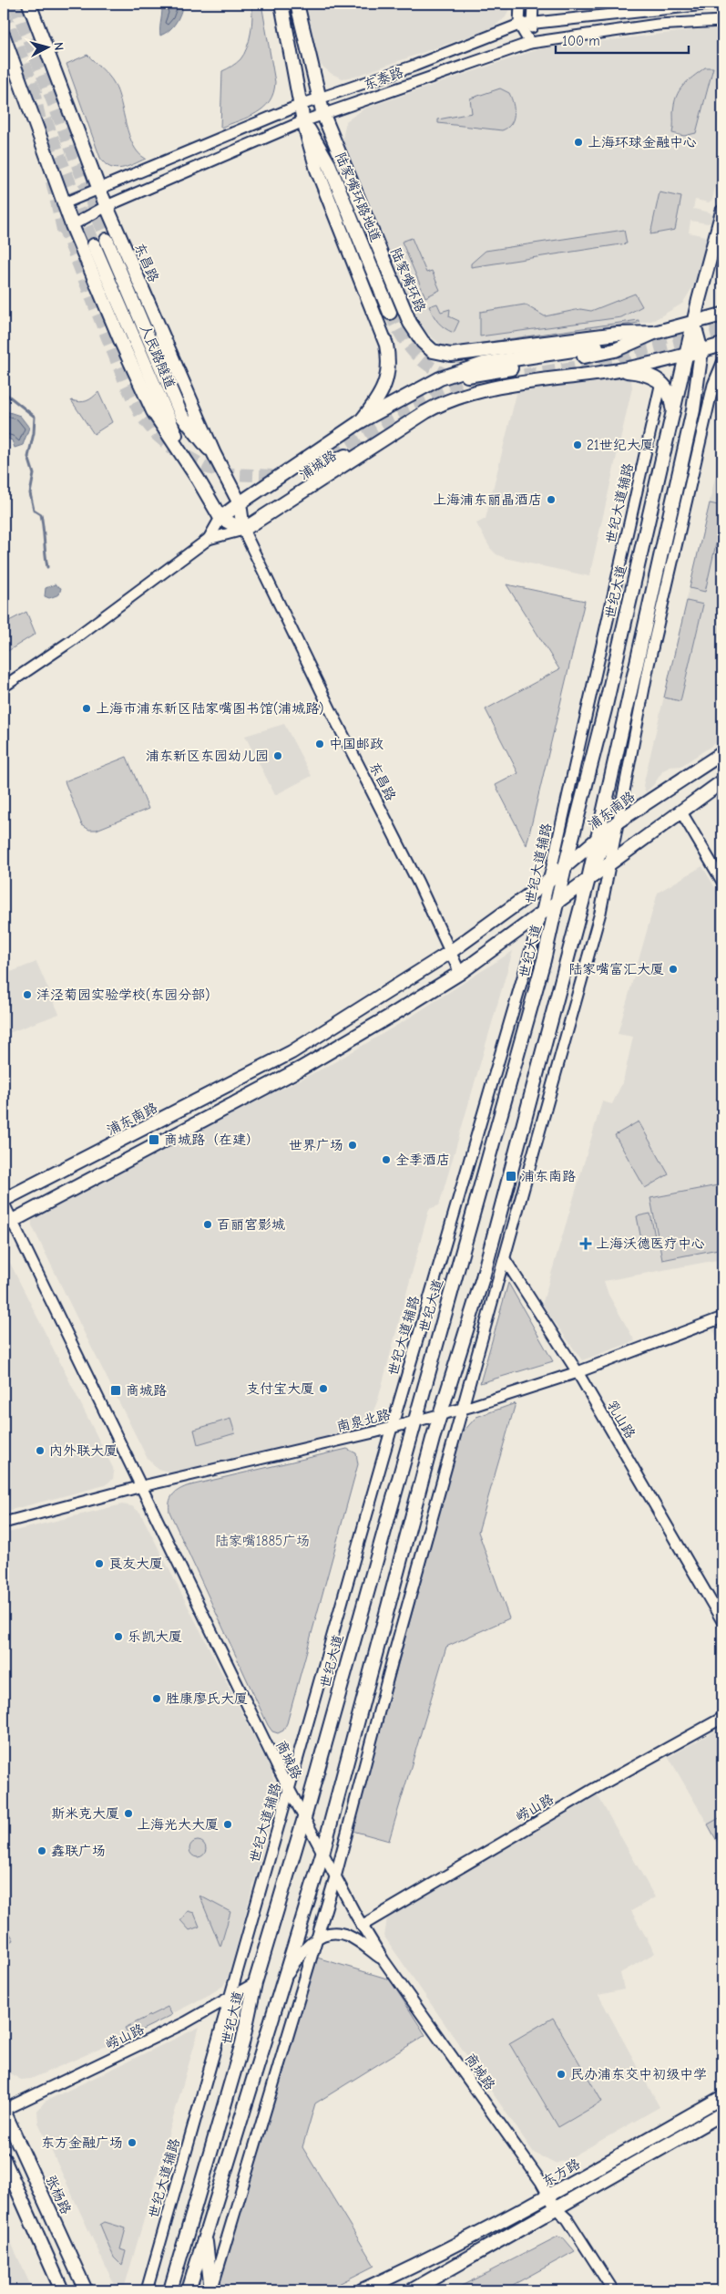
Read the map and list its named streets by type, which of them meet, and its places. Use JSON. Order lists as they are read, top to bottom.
{
  "streets": {
    "main road": [
      "陆家嘴环路地道",
      "东昌路",
      "陆家嘴环路",
      "人民路隧道",
      "浦城路",
      "世纪大道",
      "浦东南路",
      "东方路",
      "张杨路"
    ],
    "street": [
      "东泰路",
      "世纪大道辅路",
      "乳山路",
      "南泉北路",
      "商城路",
      "崂山路"
    ]
  },
  "crossings": [
    ["东泰路", "陆家嘴环路地道"],
    ["东泰路", "东昌路"],
    ["东泰路", "陆家嘴环路"],
    ["东昌路", "人民路隧道"],
    ["东昌路", "浦城路"],
    ["东昌路", "浦东南路"],
    ["世纪大道辅路", "浦东南路"],
    ["世纪大道辅路", "南泉北路"],
    ["世纪大道辅路", "商城路"],
    ["世纪大道辅路", "崂山路"],
    ["世纪大道", "浦东南路"],
    ["世纪大道", "南泉北路"],
    ["世纪大道", "商城路"],
    ["世纪大道", "崂山路"],
    ["乳山路", "南泉北路"],
    ["南泉北路", "商城路"],
    ["商城路", "崂山路"],
    ["商城路", "东方路"],
    ["崂山路", "张杨路"]
  ],
  "parks": ["陆家嘴1885广场"],
  "places": {
    "other": [
      "上海环球金融中心",
      "21世纪大厦",
      "上海浦东丽晶酒店",
      "上海市浦东新区陆家嘴图书馆(浦城路)",
      "中国邮政",
      "浦东新区东园幼儿园",
      "陆家嘴富汇大厦",
      "洋泾菊园实验学校(东园分部)",
      "世界广场",
      "全季酒店",
      "百丽宫影城",
      "支付宝大厦",
      "内外联大厦",
      "良友大厦",
      "乐凯大厦",
      "胜康廖氏大厦",
      "斯米克大厦",
      "上海光大大厦",
      "鑫联广场",
      "民办浦东交中初级中学",
      "东方金融广场"
    ],
    "transit": ["商城路（在建）", "浦东南路", "商城路"],
    "health": ["上海沃德医疗中心"]
  },
  "scale_bar": "100 m",
  "north": "right"
}
